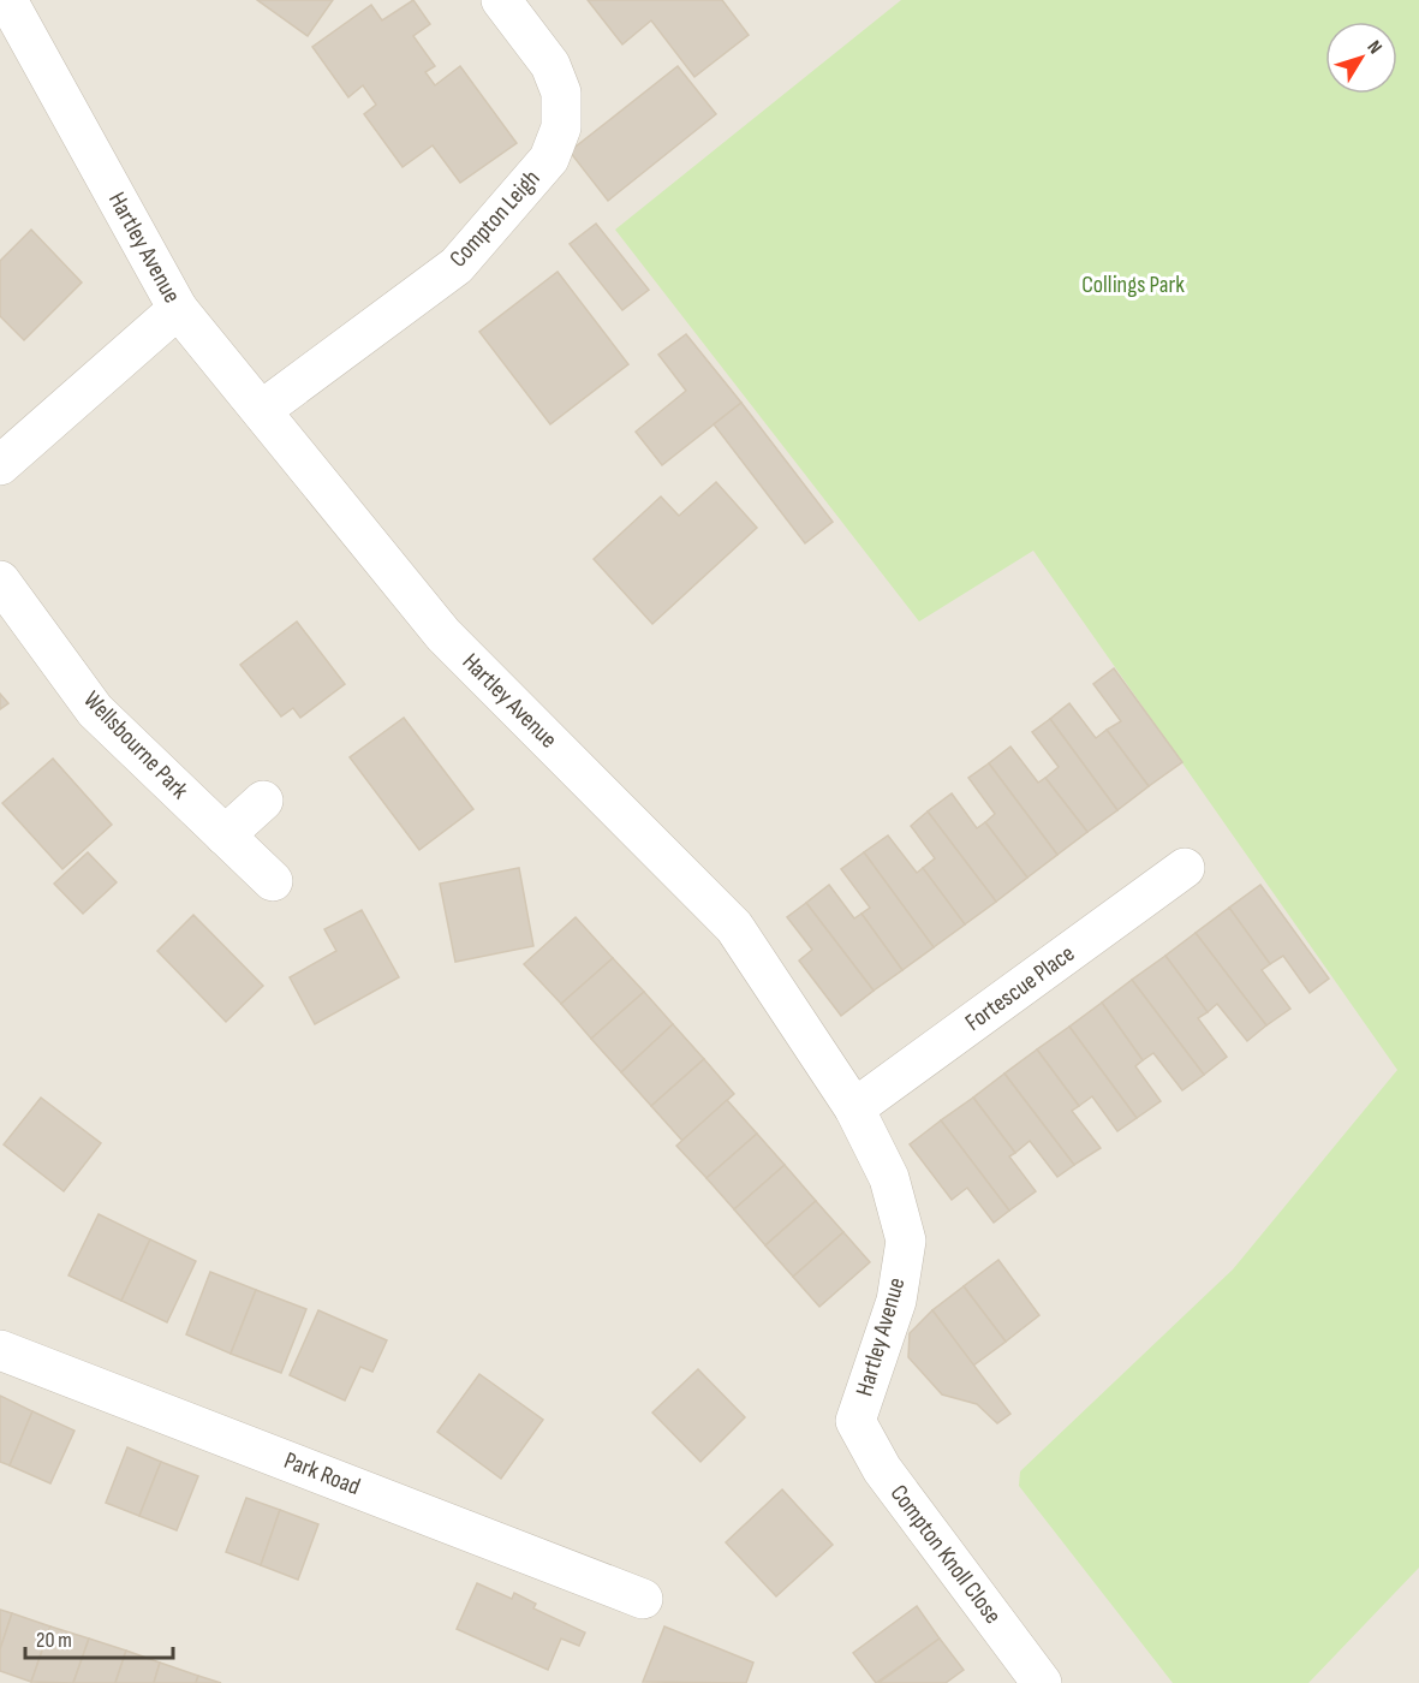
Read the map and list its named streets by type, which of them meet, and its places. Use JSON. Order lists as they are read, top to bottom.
{
  "streets": {
    "street": [
      "Compton Leigh",
      "Hartley Avenue",
      "Wellsbourne Park",
      "Fortescue Place",
      "Park Road",
      "Compton Knoll Close"
    ]
  },
  "crossings": [
    ["Compton Leigh", "Hartley Avenue"],
    ["Hartley Avenue", "Fortescue Place"],
    ["Hartley Avenue", "Compton Knoll Close"]
  ],
  "parks": ["Collings Park"],
  "scale_bar": "20 m",
  "north": "top right"
}
